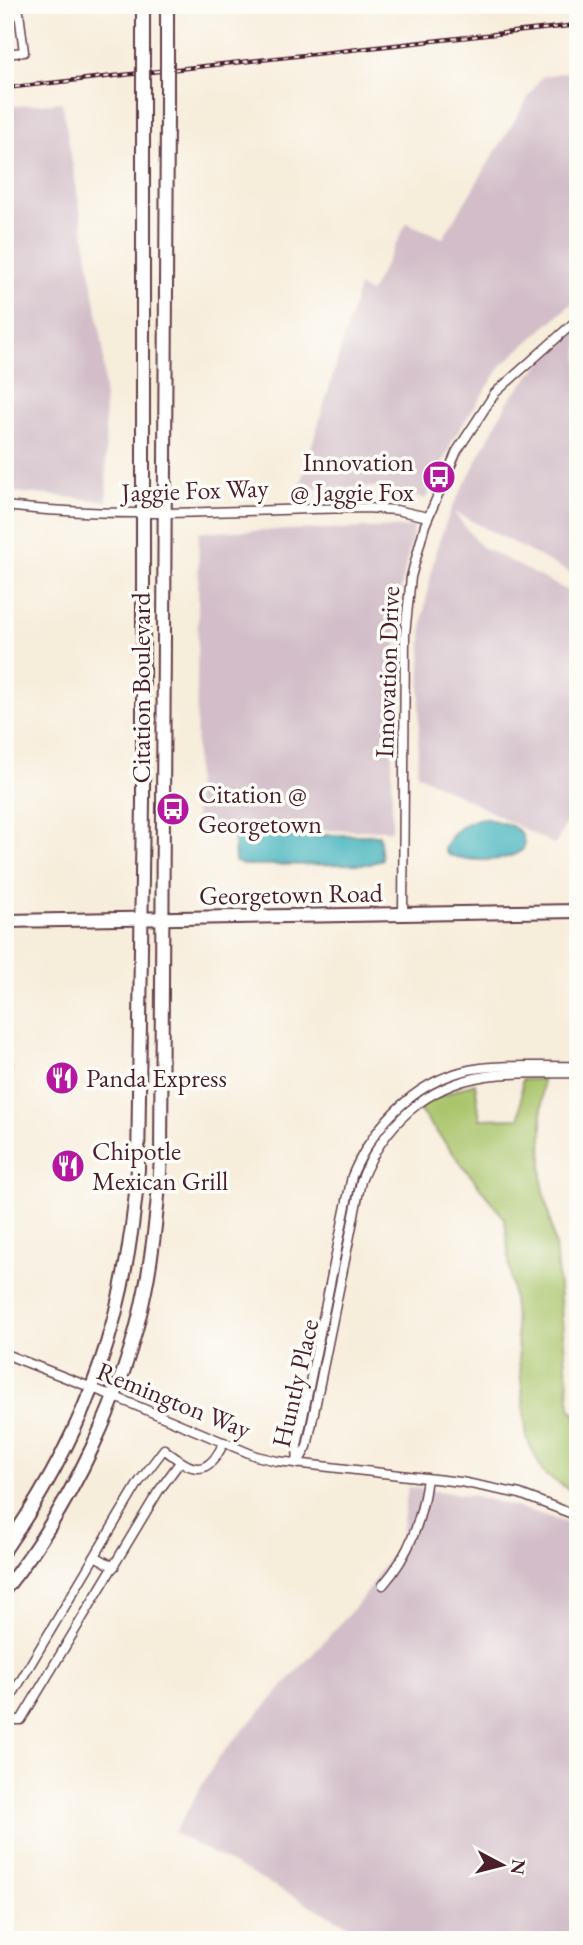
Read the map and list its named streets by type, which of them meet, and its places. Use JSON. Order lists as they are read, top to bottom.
{
  "streets": {
    "main road": ["Citation Boulevard", "Georgetown Road"],
    "street": [
      "Jaggie Fox Way",
      "Innovation Drive",
      "Huntly Place",
      "Remington Way"
    ]
  },
  "crossings": [
    ["Jaggie Fox Way", "Innovation Drive"],
    ["Jaggie Fox Way", "Citation Boulevard"],
    ["Innovation Drive", "Georgetown Road"],
    ["Citation Boulevard", "Georgetown Road"],
    ["Citation Boulevard", "Remington Way"],
    ["Huntly Place", "Remington Way"]
  ],
  "places": {
    "bus stop": ["Innovation @ Jaggie Fox", "Citation @ Georgetown"],
    "restaurant": ["Panda Express", "Chipotle Mexican Grill"]
  },
  "north": "right"
}
